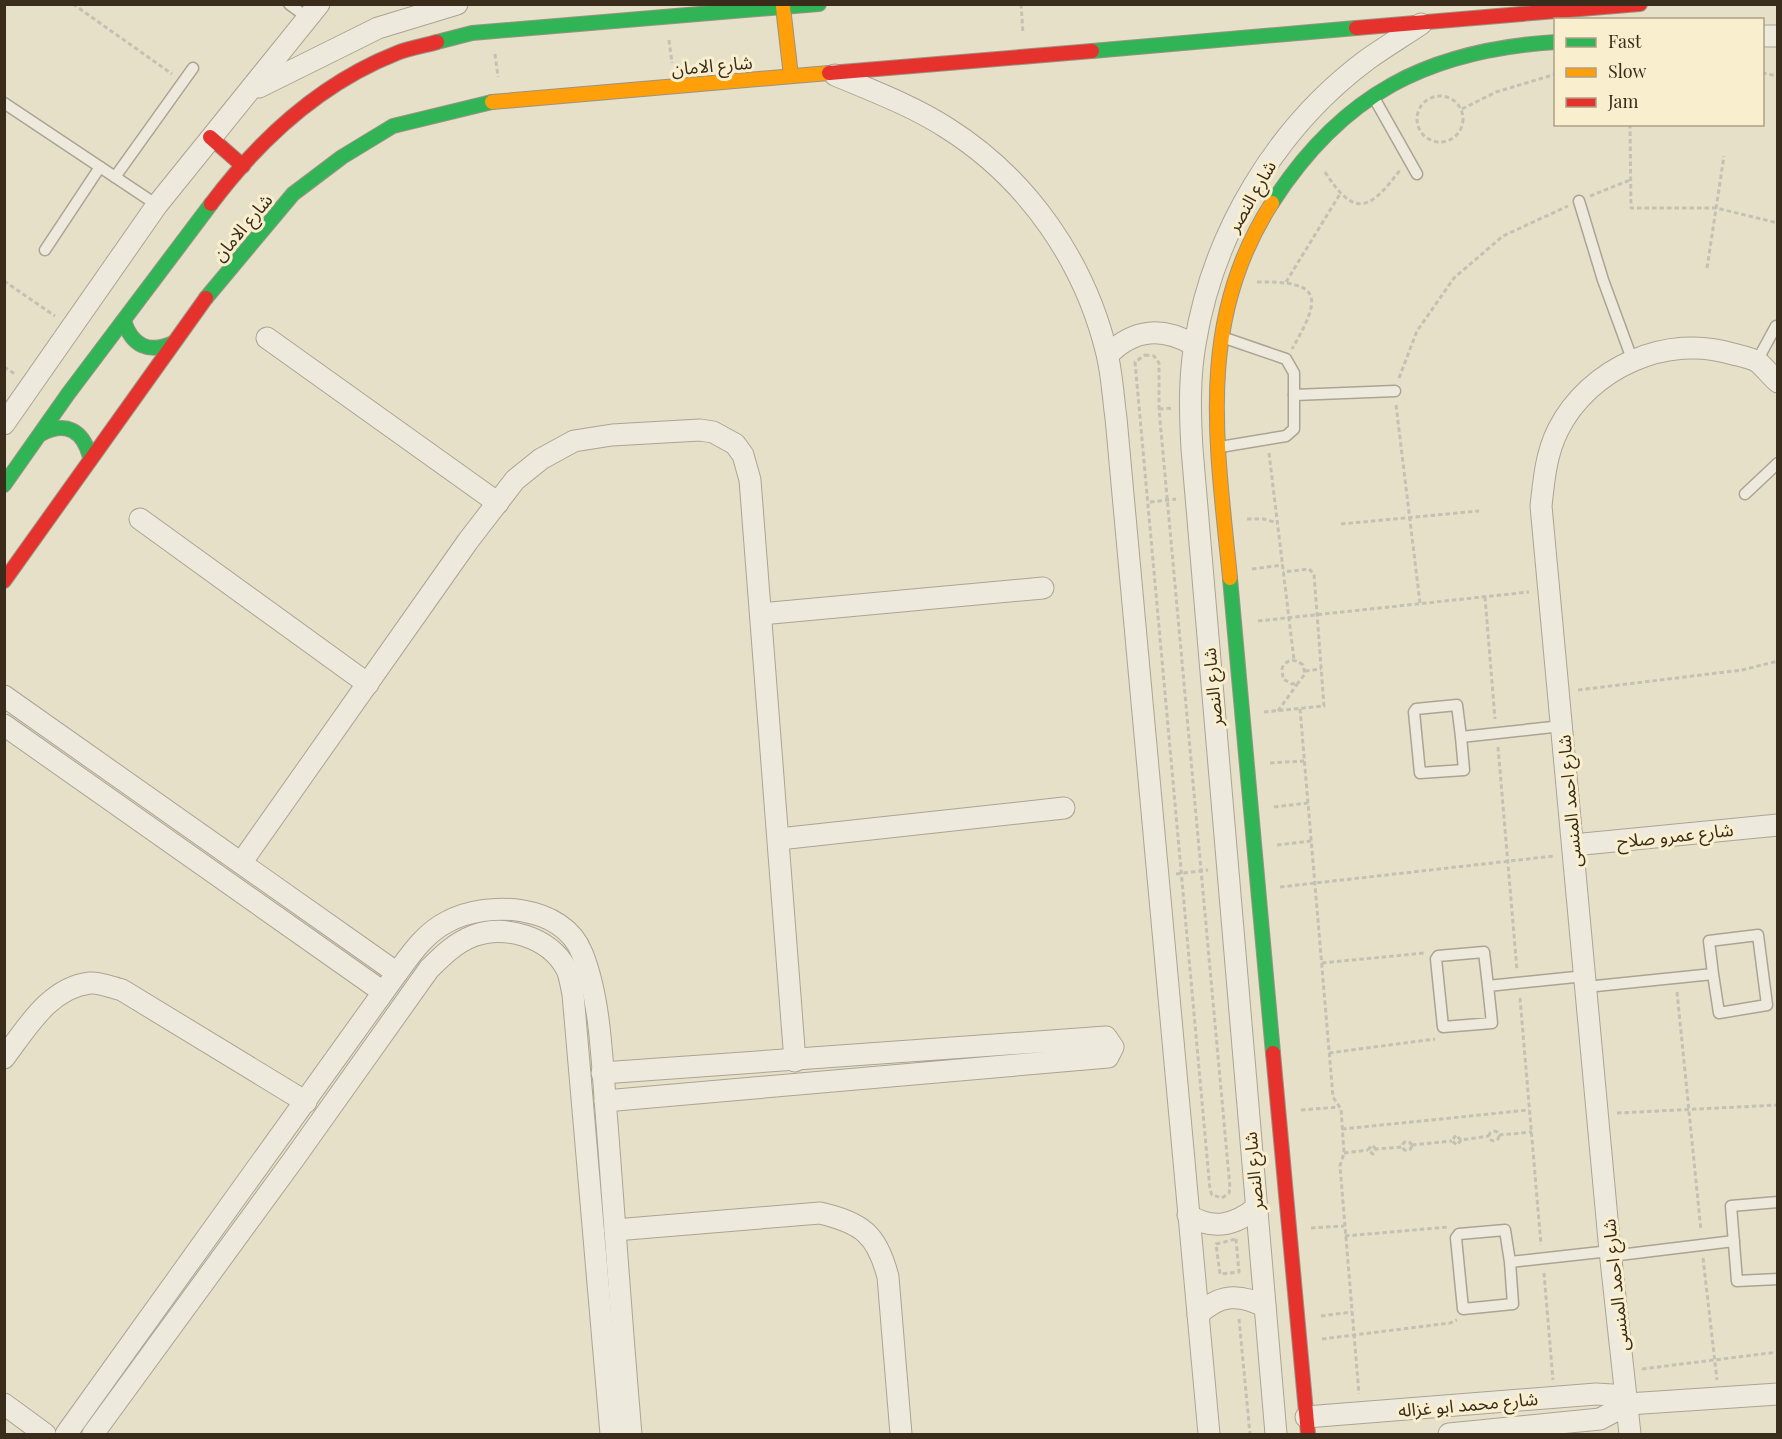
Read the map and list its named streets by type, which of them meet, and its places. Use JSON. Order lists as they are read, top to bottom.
{
  "streets": {
    "street": [
      "شارع الامان",
      "شارع النصر",
      "شارع احمد المنسى",
      "شارع عمرو صلاح",
      "شارع محمد ابو غزاله"
    ]
  },
  "crossings": [
    ["شارع الامان", "شارع النصر"],
    ["شارع احمد المنسى", "شارع عمرو صلاح"],
    ["شارع احمد المنسى", "شارع محمد ابو غزاله"]
  ],
  "legend": ["Fast", "Slow", "Jam"]
}
